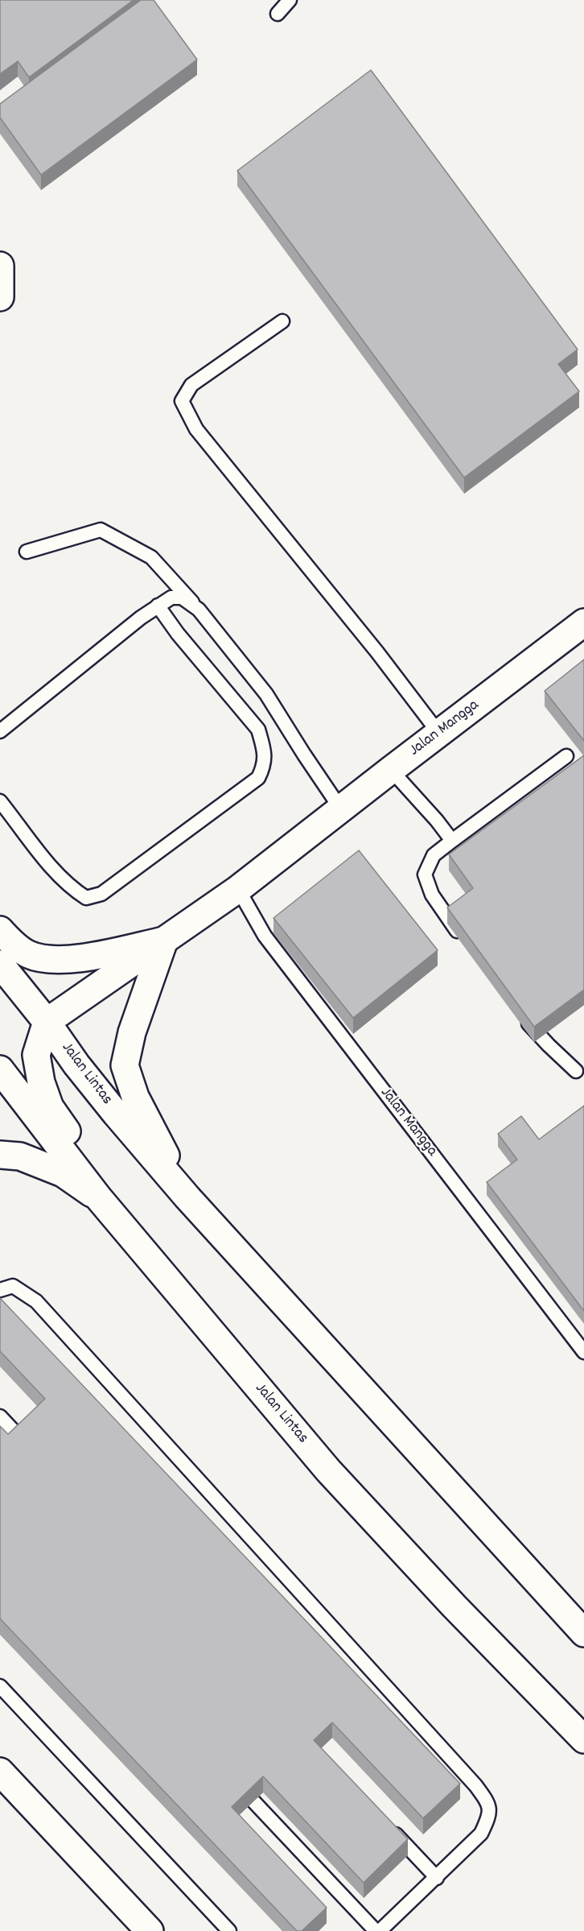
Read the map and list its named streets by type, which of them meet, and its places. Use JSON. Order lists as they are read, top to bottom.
{
  "streets": {
    "main road": ["Jalan Mangga", "Jalan Lintas"]
  },
  "crossings": [
    ["Jalan Mangga", "Jalan Lintas"]
  ]
}
